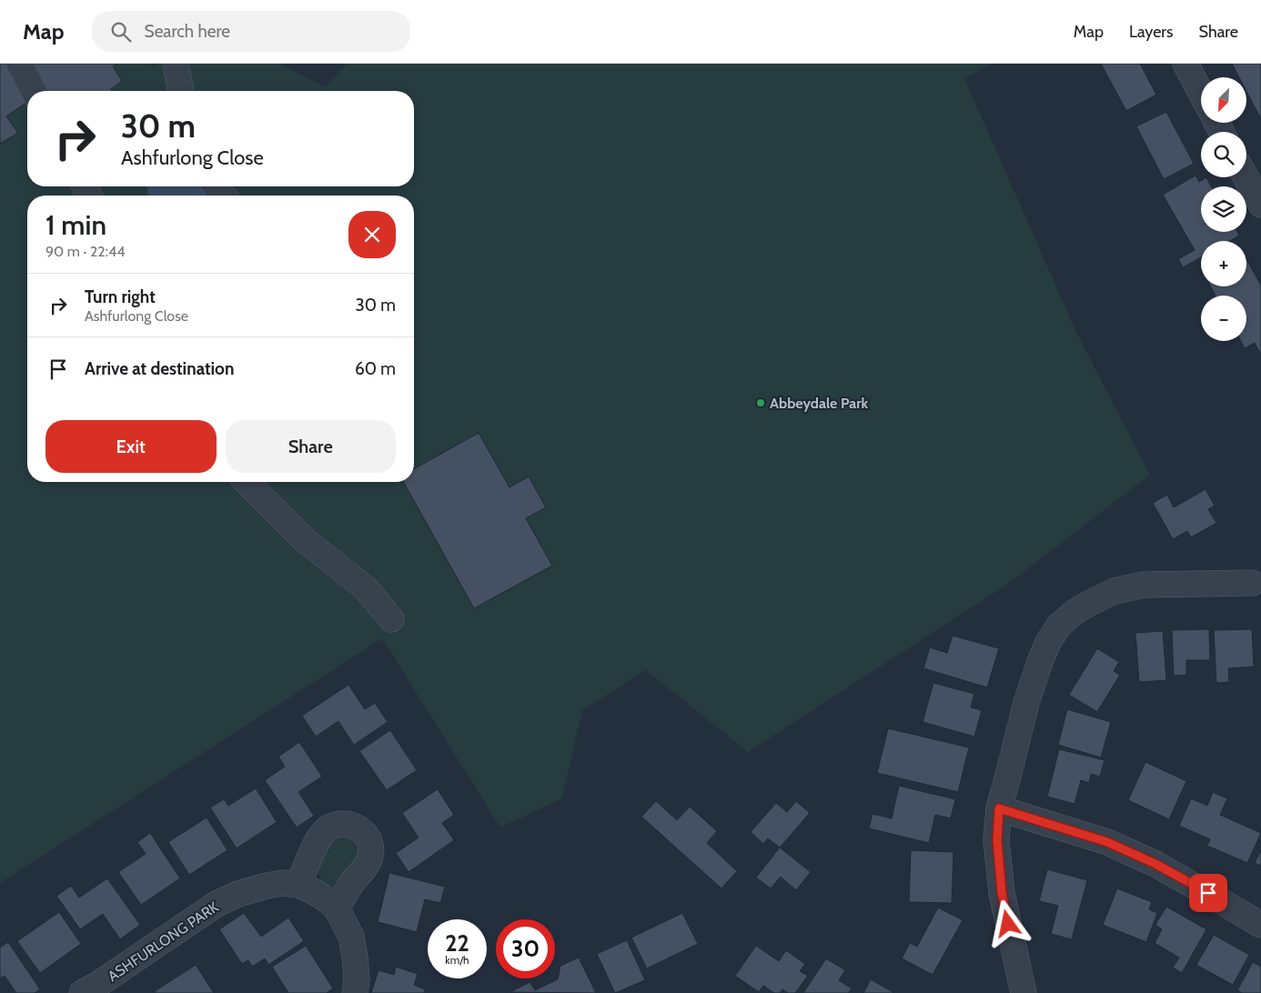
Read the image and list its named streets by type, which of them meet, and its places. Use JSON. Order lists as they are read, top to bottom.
{
  "streets": {
    "street": ["ASHFURLONG PARK"]
  },
  "places": ["Abbeydale Park"],
  "north": "bottom left",
  "page": {
    "header": "Map",
    "search": "Search here",
    "nav": ["Map", "Layers", "Share"],
    "map_buttons": ["+", "−"],
    "turn": ["30 m", "Ashfurlong Close"],
    "heading": ["1 min", "90 m · 22:44"],
    "list": [
      {
        "name": "Turn right",
        "note": "Ashfurlong Close",
        "value": "30 m"
      },
      {
        "name": "Arrive at destination",
        "value": "60 m"
      }
    ],
    "buttons": ["Exit", "Share"],
    "speed": "22 km/h",
    "limit": "30"
  }
}
